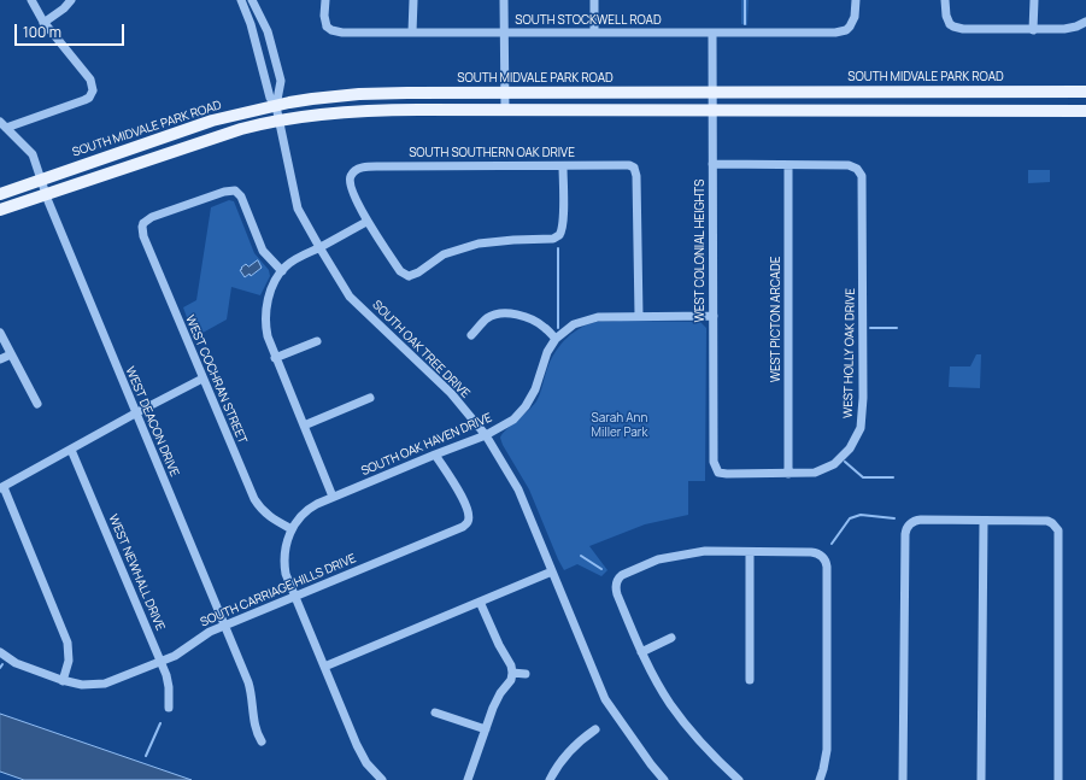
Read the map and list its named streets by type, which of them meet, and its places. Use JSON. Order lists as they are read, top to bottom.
{
  "streets": {
    "main road": ["SOUTH MIDVALE PARK ROAD"],
    "street": [
      "SOUTH STOCKWELL ROAD",
      "SOUTH SOUTHERN OAK DRIVE",
      "WEST COLONIAL HEIGHTS",
      "WEST PICTON ARCADE",
      "SOUTH OAK TREE DRIVE",
      "WEST HOLLY OAK DRIVE",
      "WEST COCHRAN STREET",
      "WEST DEACON DRIVE",
      "SOUTH OAK HAVEN DRIVE",
      "WEST NEWHALL DRIVE",
      "SOUTH CARRIAGE HILLS DRIVE"
    ]
  },
  "crossings": [
    ["SOUTH STOCKWELL ROAD", "WEST COLONIAL HEIGHTS"],
    ["SOUTH MIDVALE PARK ROAD", "WEST COLONIAL HEIGHTS"],
    ["SOUTH MIDVALE PARK ROAD", "SOUTH OAK TREE DRIVE"],
    ["SOUTH MIDVALE PARK ROAD", "WEST DEACON DRIVE"],
    ["SOUTH SOUTHERN OAK DRIVE", "SOUTH OAK HAVEN DRIVE"],
    ["WEST COLONIAL HEIGHTS", "WEST HOLLY OAK DRIVE"],
    ["WEST COLONIAL HEIGHTS", "SOUTH OAK HAVEN DRIVE"],
    ["WEST PICTON ARCADE", "WEST HOLLY OAK DRIVE"],
    ["SOUTH OAK TREE DRIVE", "SOUTH OAK HAVEN DRIVE"],
    ["WEST COCHRAN STREET", "SOUTH OAK HAVEN DRIVE"],
    ["WEST DEACON DRIVE", "SOUTH CARRIAGE HILLS DRIVE"],
    ["SOUTH OAK HAVEN DRIVE", "SOUTH CARRIAGE HILLS DRIVE"],
    ["WEST NEWHALL DRIVE", "SOUTH CARRIAGE HILLS DRIVE"]
  ],
  "parks": ["Sarah Ann Miller Park"],
  "scale_bar": "100 m"
}
